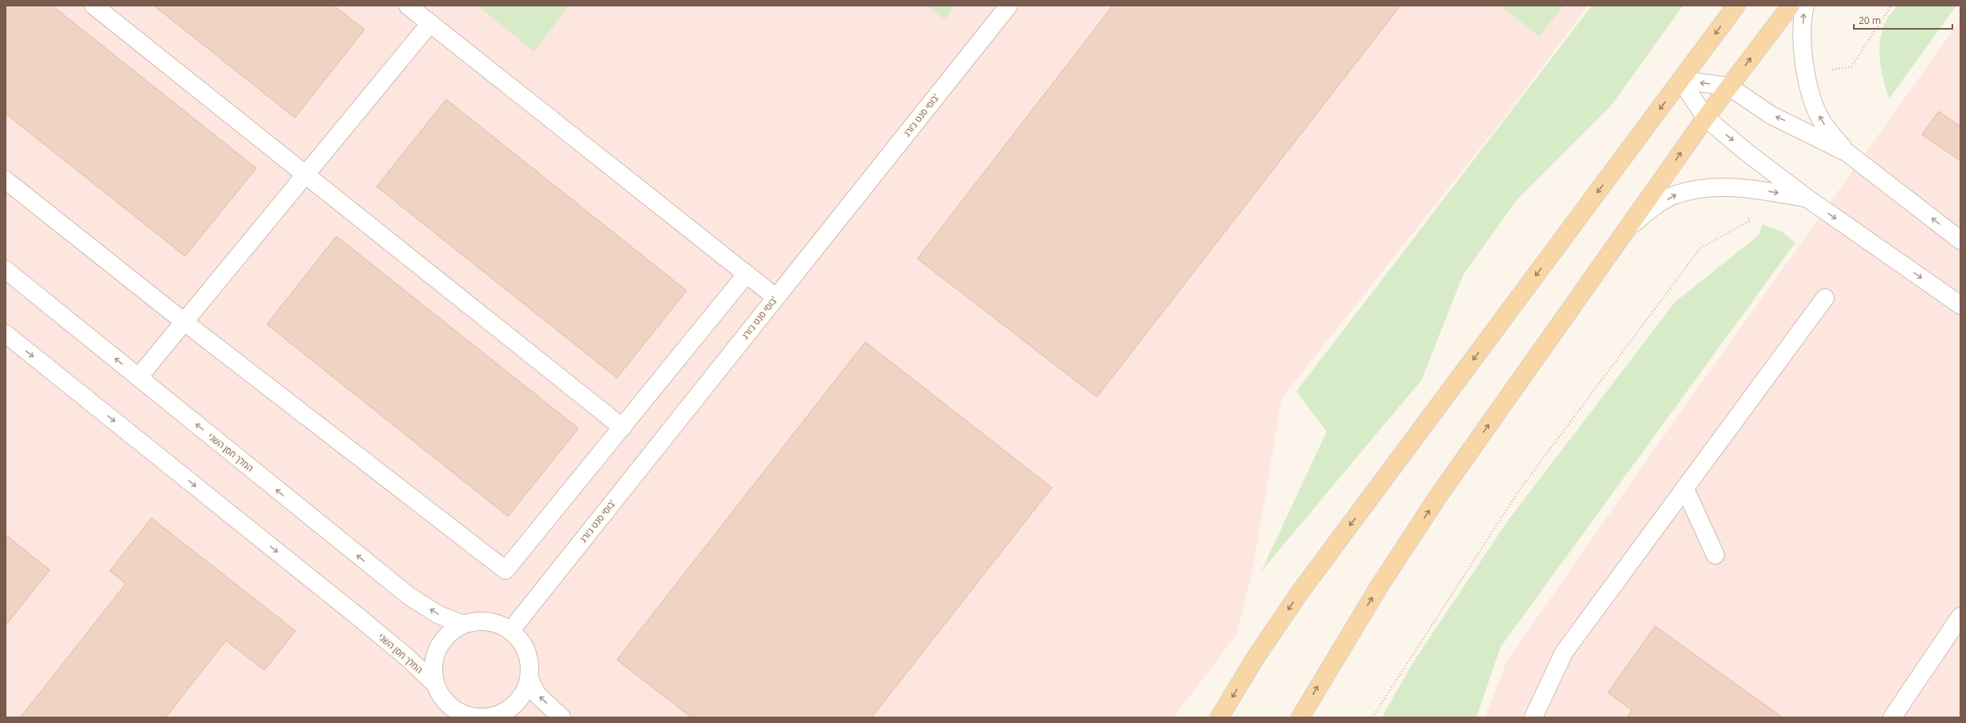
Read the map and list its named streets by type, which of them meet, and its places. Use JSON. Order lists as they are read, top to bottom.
{
  "streets": {
    "street": ["בוסי סנט ג'ורג'", "המלך חסן השני"]
  },
  "crossings": [
    ["בוסי סנט ג'ורג'", "המלך חסן השני"]
  ],
  "scale_bar": "20 m"
}
